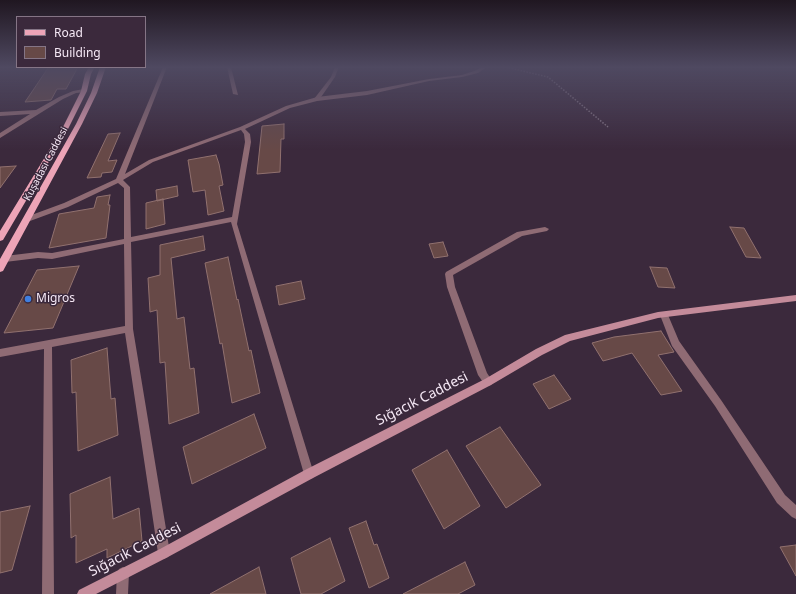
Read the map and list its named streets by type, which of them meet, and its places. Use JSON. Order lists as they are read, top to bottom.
{
  "streets": {
    "main road": ["Kuşadası Caddesi", "Sığacık Caddesi"]
  },
  "places": ["Migros"],
  "legend": ["Road", "Building"]
}
